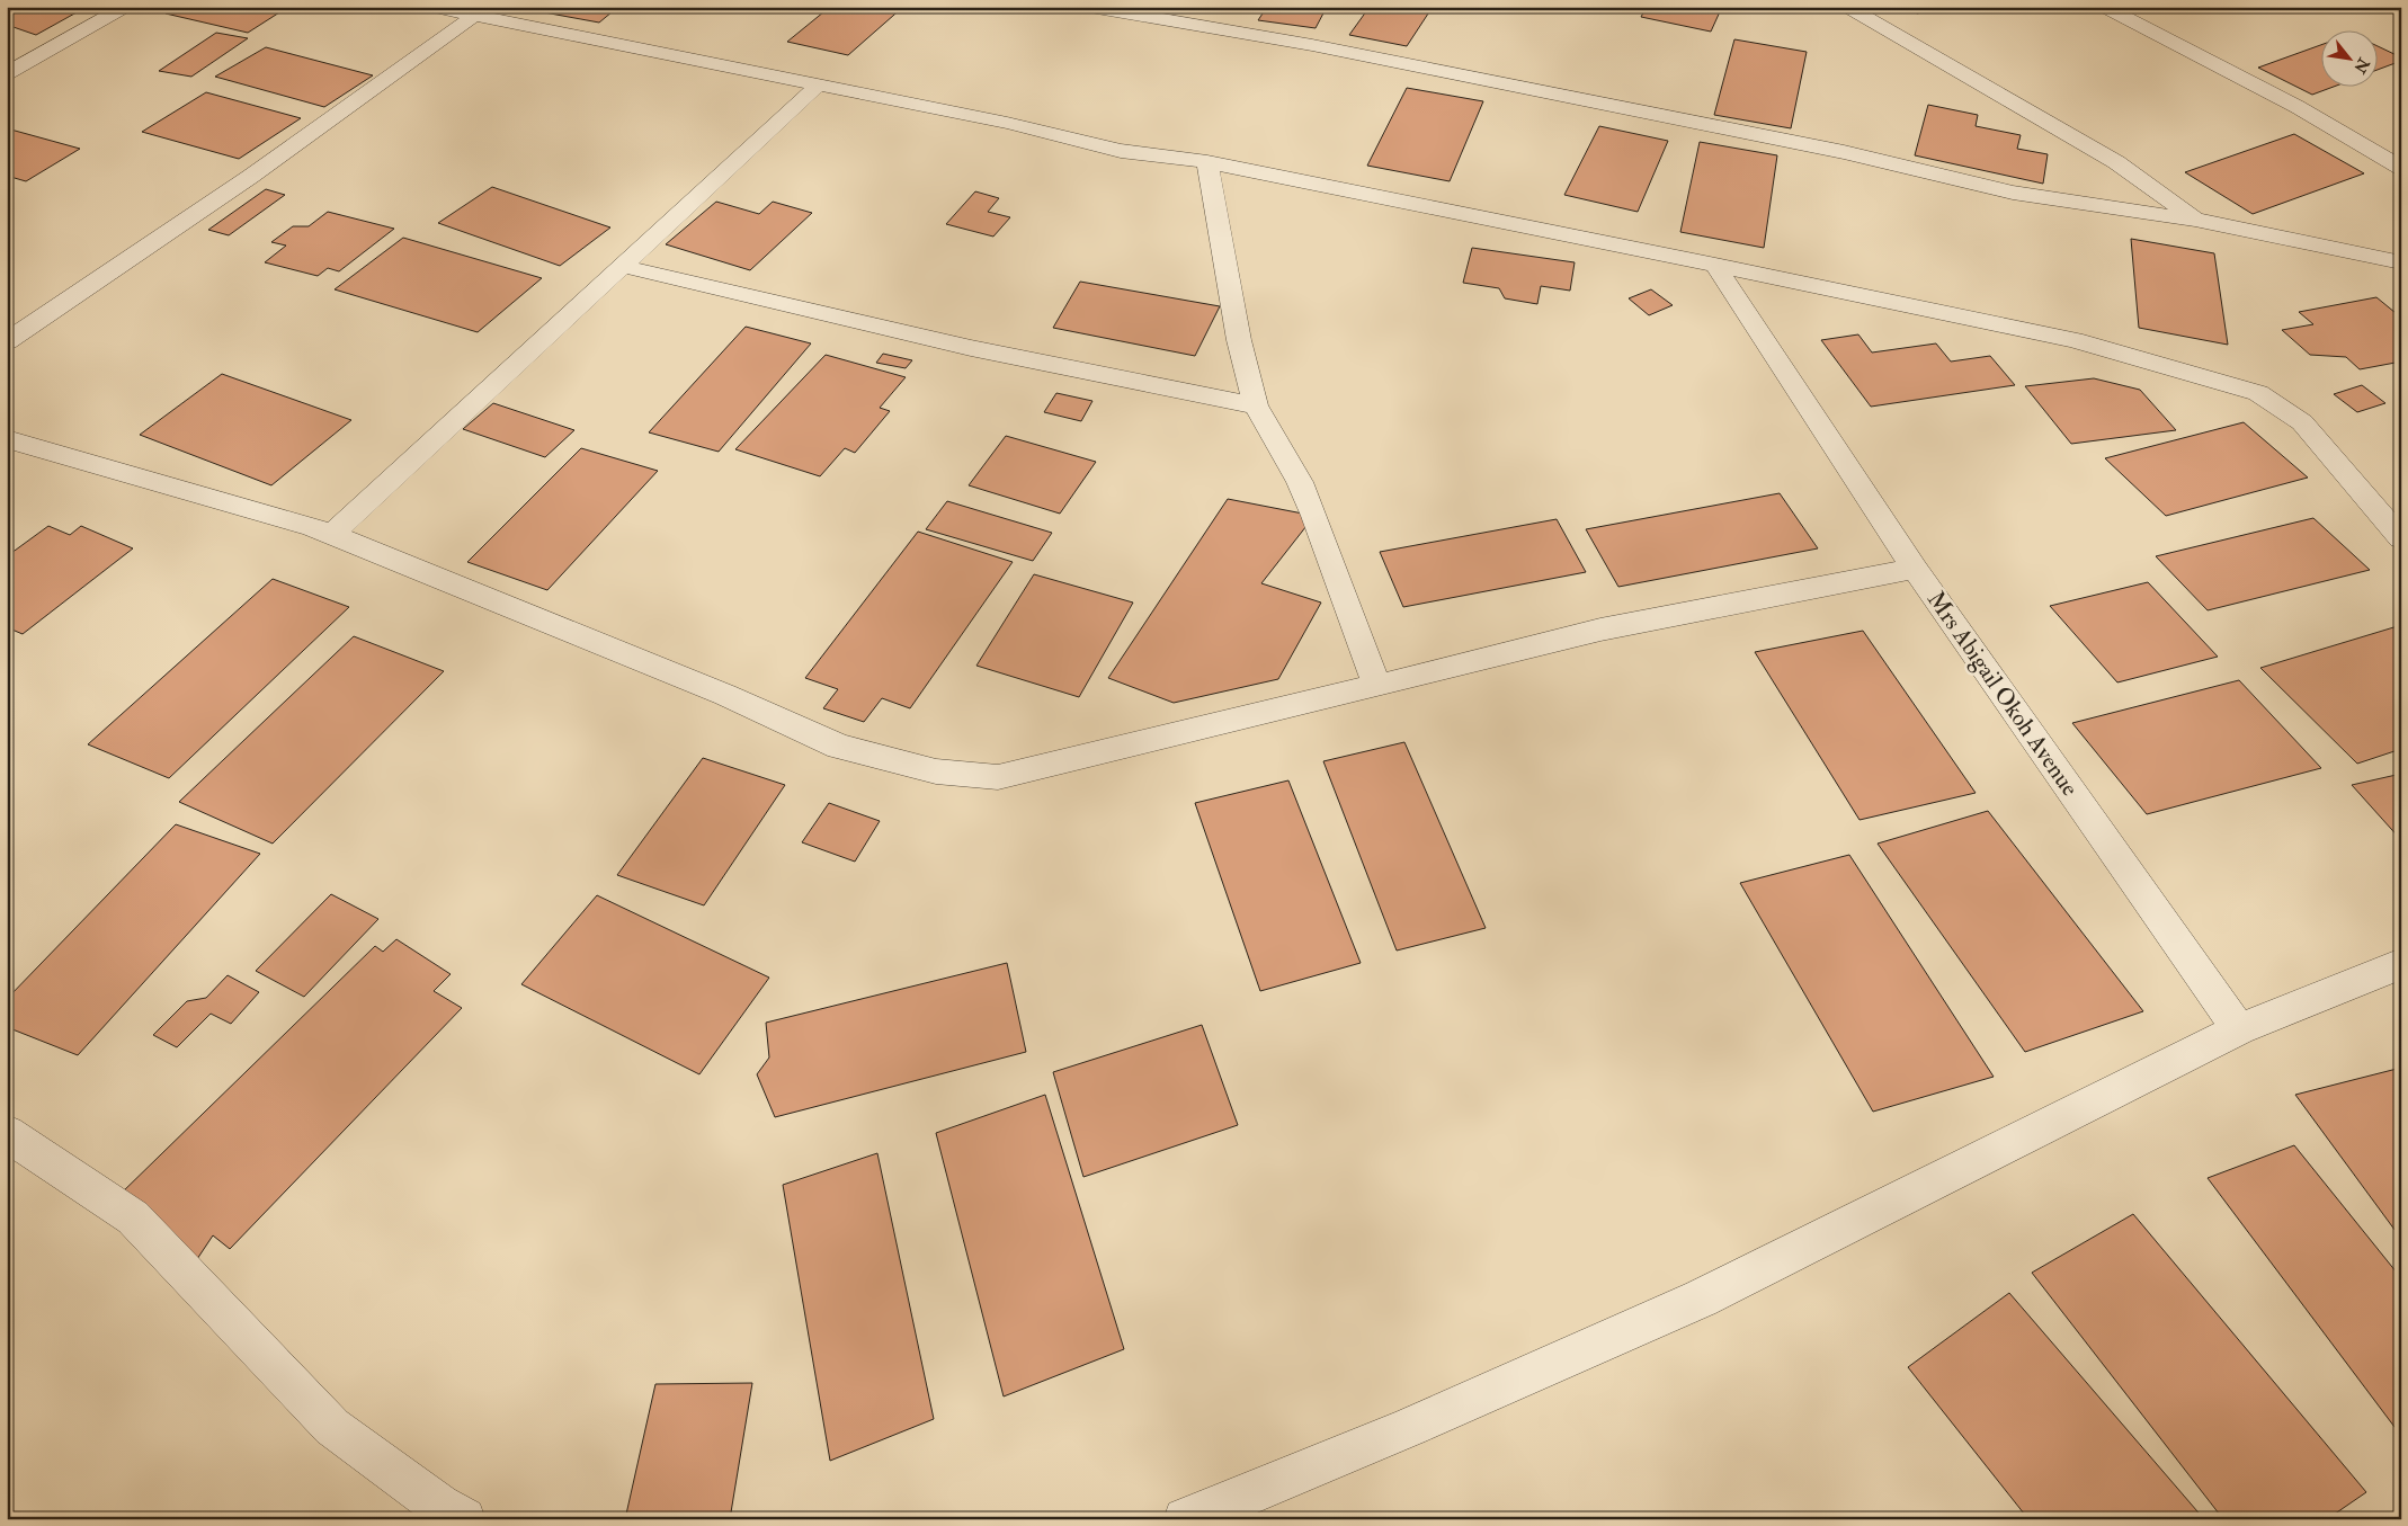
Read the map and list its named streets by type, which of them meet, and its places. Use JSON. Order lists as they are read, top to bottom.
{
  "streets": {
    "street": ["Mrs Abigail Okoh Avenue"]
  },
  "north": "bottom right"
}
